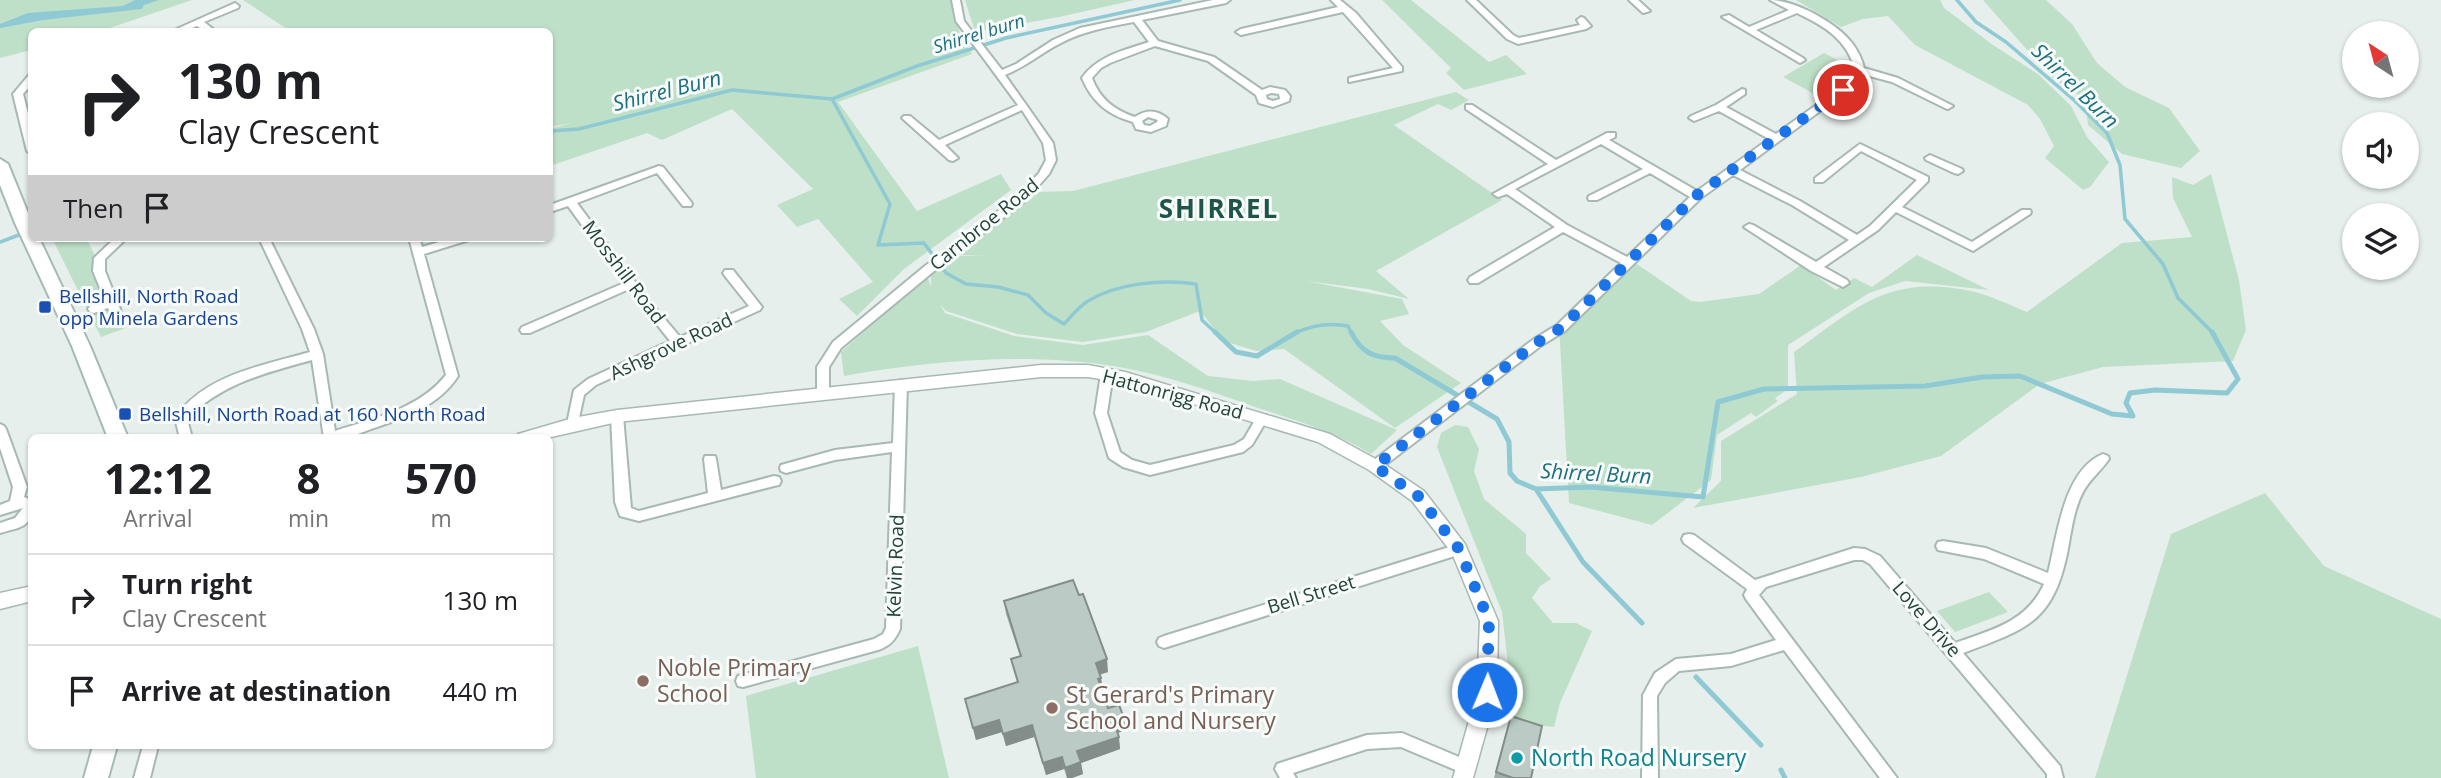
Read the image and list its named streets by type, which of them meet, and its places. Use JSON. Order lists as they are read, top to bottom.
{
  "streets": {
    "street": [
      "Carnbroe Road",
      "Mosshill Road",
      "Ashgrove Road",
      "Hattonrigg Road",
      "Kelvin Road",
      "Bell Street",
      "Love Drive"
    ]
  },
  "crossings": [
    ["Carnbroe Road", "Hattonrigg Road"],
    ["Mosshill Road", "Ashgrove Road"],
    ["Ashgrove Road", "Hattonrigg Road"],
    ["Hattonrigg Road", "Kelvin Road"],
    ["Hattonrigg Road", "Bell Street"]
  ],
  "districts": ["SHIRREL"],
  "water": ["Shirrel burn", "Shirrel Burn"],
  "places": {
    "transit": ["Bellshill, North Road opp Minela Gardens", "Bellshill, North Road at 160 North Road"],
    "other": ["Noble Primary School", "St Gerard's Primary School and Nursery", "North Road Nursery"]
  },
  "north": "top left",
  "page": {
    "turn": ["130 m", "Clay Crescent"],
    "then": "Then",
    "eta": [
      "12:12",
      "Arrival",
      "8",
      "min",
      "570",
      "m"
    ],
    "list": [
      {
        "name": "Turn right",
        "note": "Clay Crescent",
        "value": "130 m"
      },
      {
        "name": "Arrive at destination",
        "value": "440 m"
      }
    ]
  }
}
